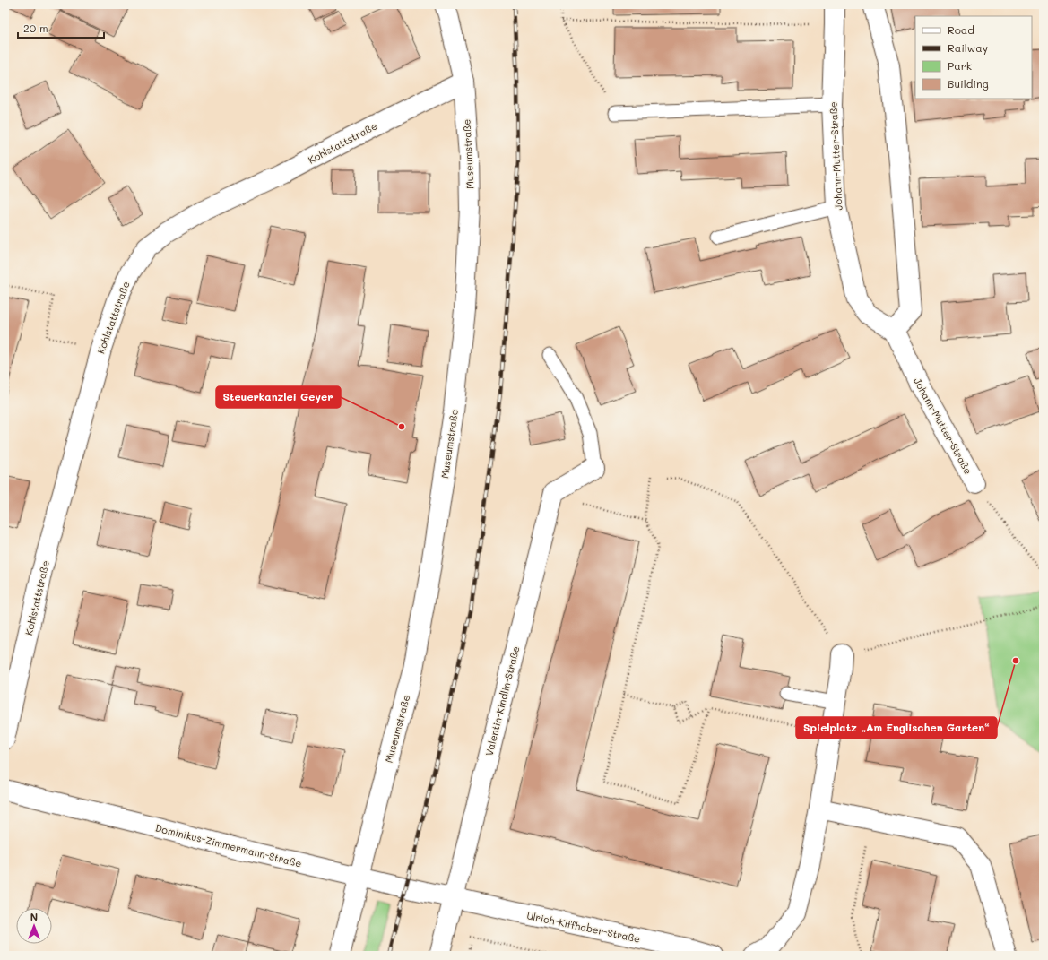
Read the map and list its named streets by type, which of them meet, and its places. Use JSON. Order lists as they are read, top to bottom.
{
  "streets": {
    "street": [
      "Kohlstattstraße",
      "Museumstraße",
      "Johann-Mutter-Straße",
      "Valentin-Kindlin-Straße",
      "Dominikus-Zimmermann-Straße",
      "Ulrich-Kiffhaber-Straße"
    ]
  },
  "crossings": [
    ["Kohlstattstraße", "Museumstraße"],
    ["Museumstraße", "Dominikus-Zimmermann-Straße"],
    ["Valentin-Kindlin-Straße", "Dominikus-Zimmermann-Straße"],
    ["Valentin-Kindlin-Straße", "Ulrich-Kiffhaber-Straße"],
    ["Dominikus-Zimmermann-Straße", "Ulrich-Kiffhaber-Straße"]
  ],
  "places": ["Steuerkanzlei Geyer", "Spielplatz „Am Englischen Garten“"],
  "legend": [
    "Road",
    "Railway",
    "Park",
    "Building"
  ],
  "scale_bar": "20 m",
  "north": "top"
}
